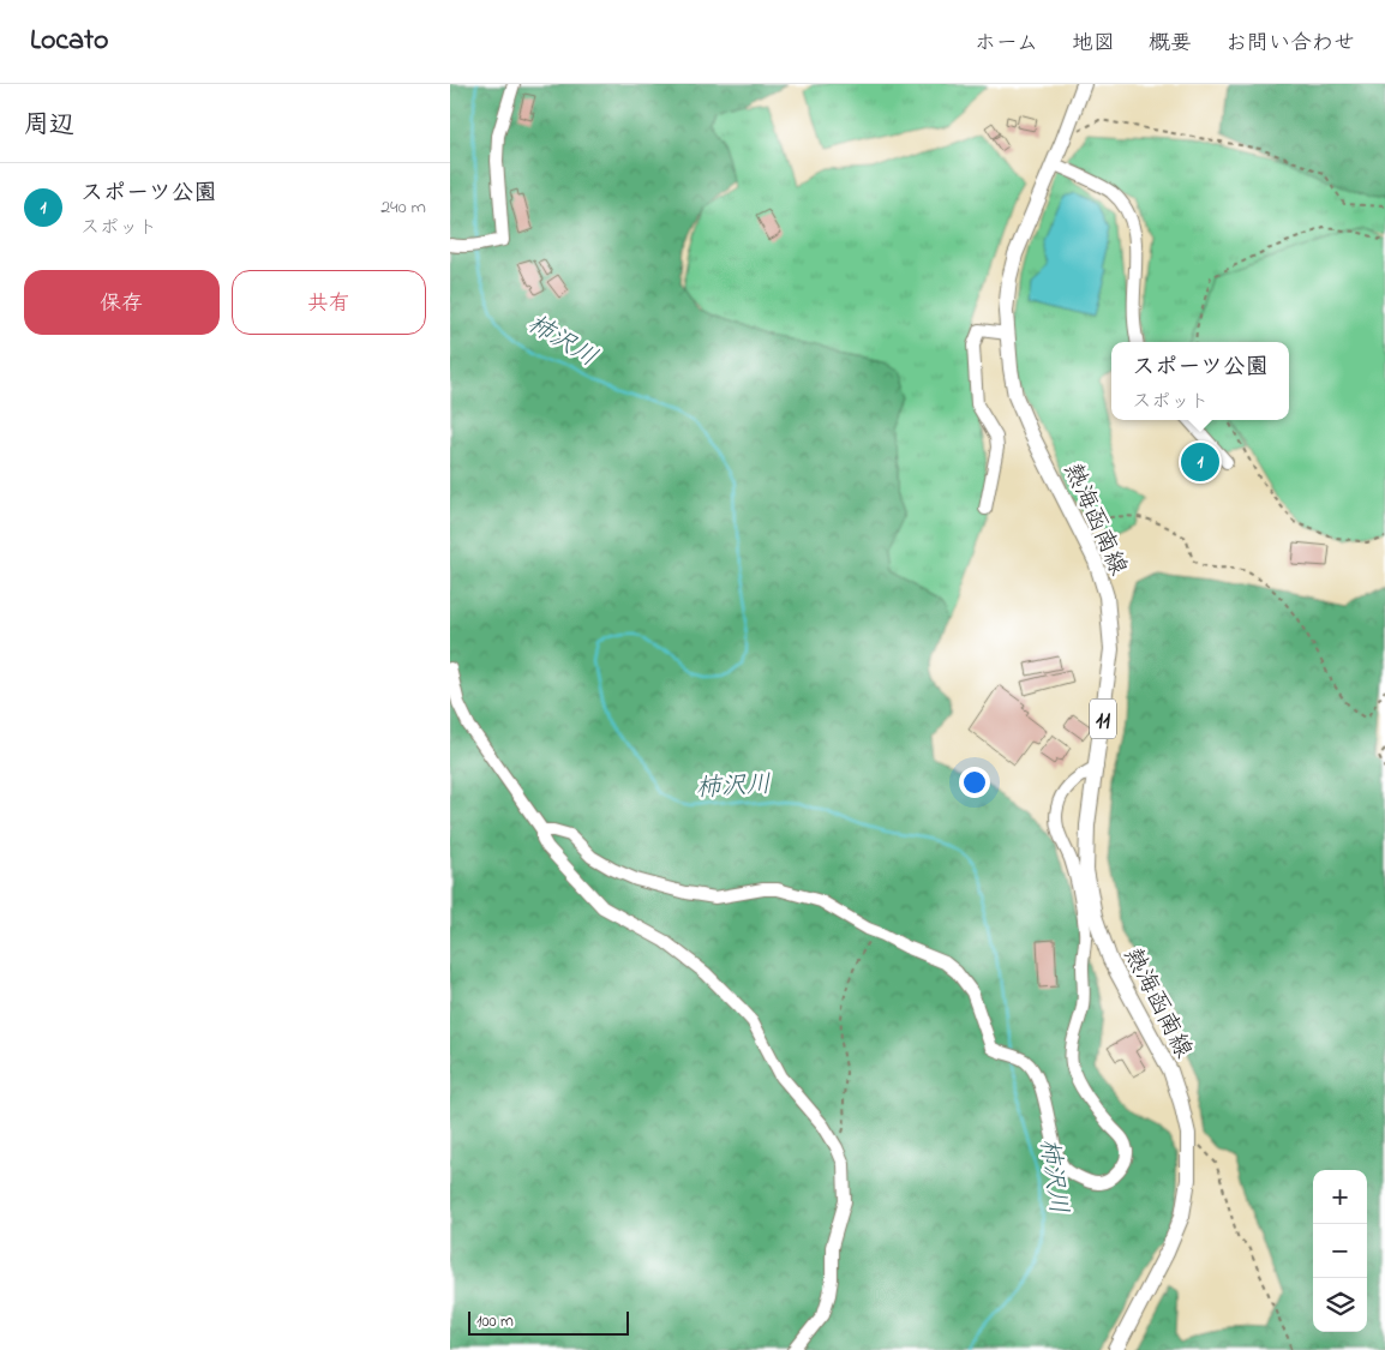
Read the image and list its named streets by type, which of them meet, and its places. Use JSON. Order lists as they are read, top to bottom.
{
  "streets": {
    "main road": ["熱海函南線", "11"]
  },
  "water": ["柿沢川"],
  "scale_bar": "100 m",
  "page": {
    "header": "Locato",
    "nav": [
      "ホーム",
      "地図",
      "概要",
      "お問い合わせ"
    ],
    "heading": "周辺",
    "list": [
      {
        "mark": "1",
        "name": "スポーツ公園",
        "note": "スポット",
        "value": "240 m"
      }
    ],
    "buttons": ["保存", "共有"],
    "popup": ["スポーツ公園", "スポット"],
    "pins": "1",
    "map_buttons": ["+", "−"],
    "scale": "100 m"
  }
}
